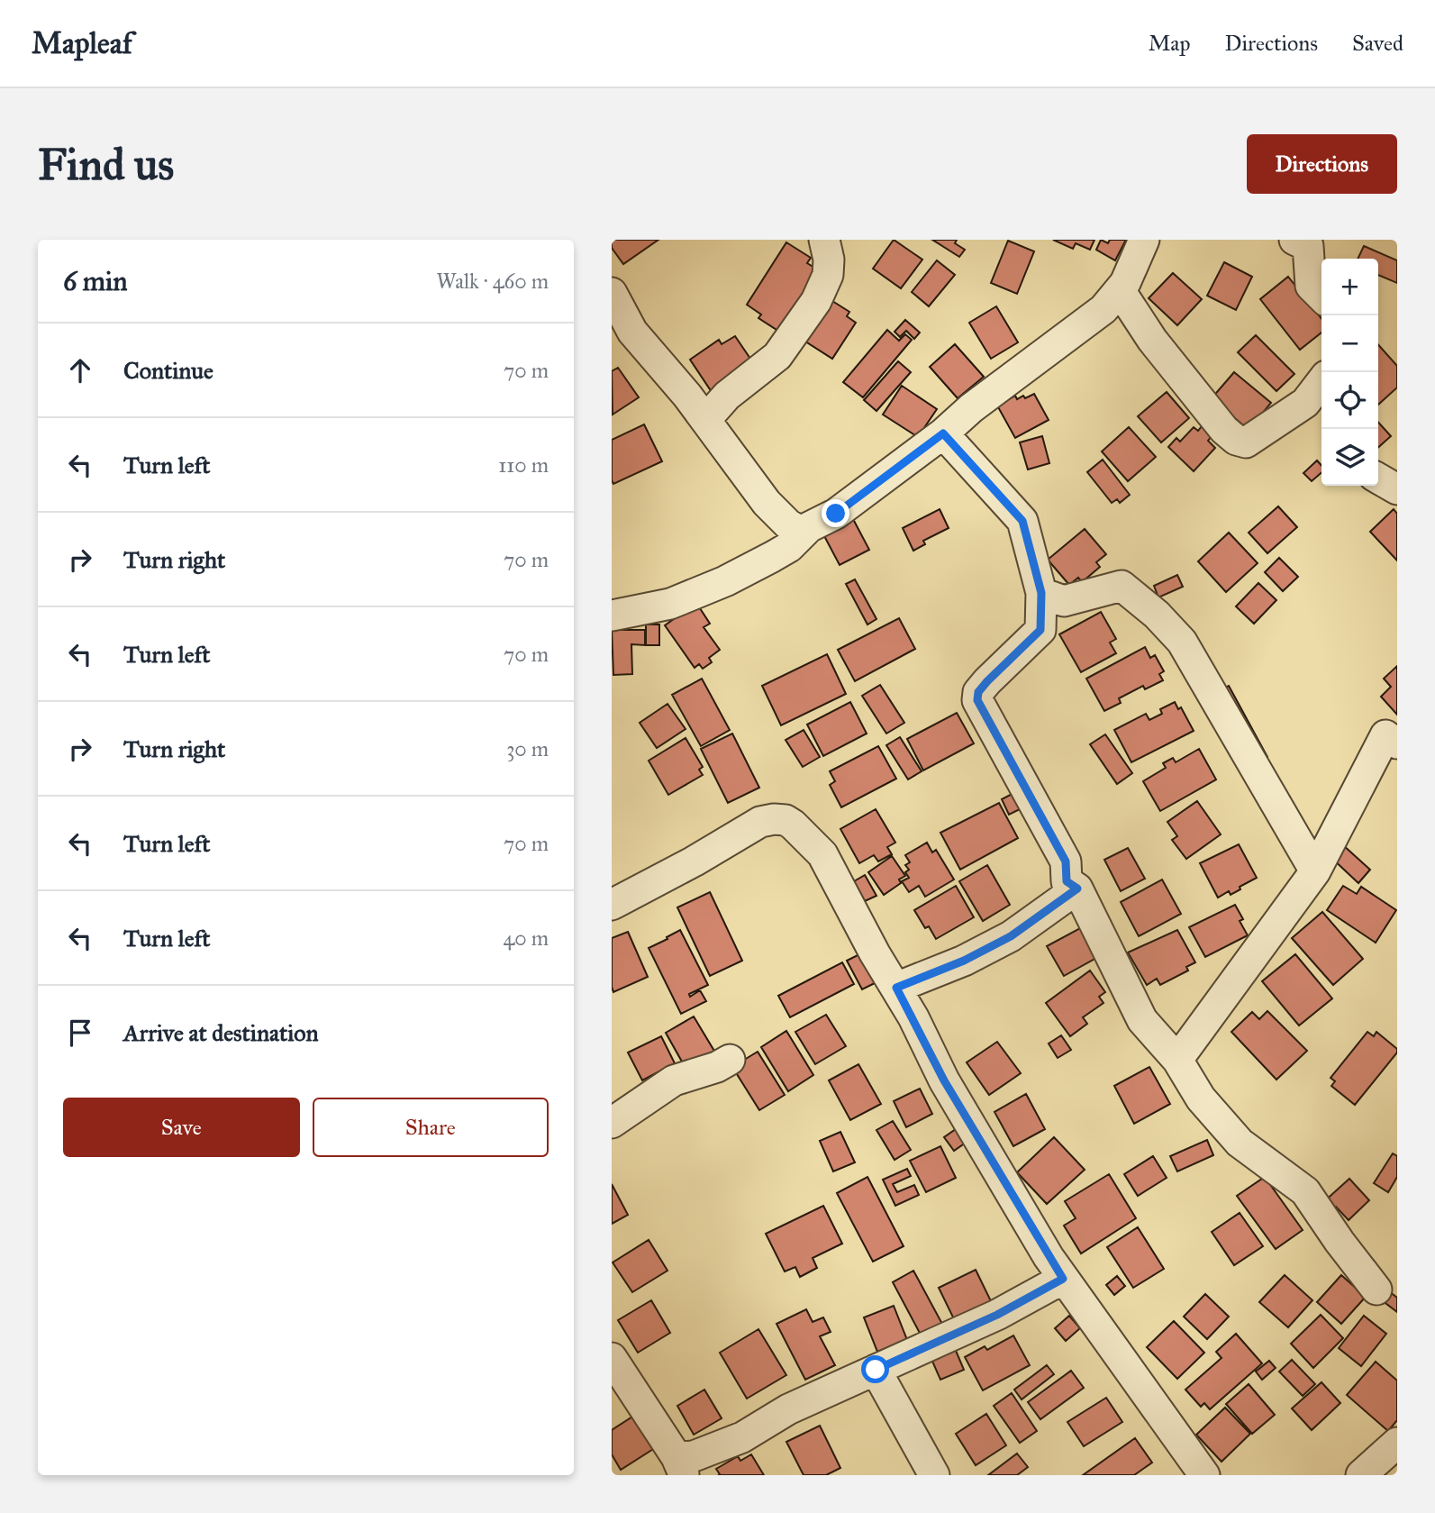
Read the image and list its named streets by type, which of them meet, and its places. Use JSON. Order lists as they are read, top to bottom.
{
  "page": {
    "header": "Mapleaf",
    "nav": ["Map", "Directions", "Saved"],
    "buttons": [
      "Directions",
      ["Save", "Share"]
    ],
    "title": "Find us",
    "heading": ["6 min", "Walk · 460 m"],
    "map_buttons": ["+", "−"],
    "list": [
      ["Continue", "70 m"],
      ["Turn left", "110 m"],
      ["Turn right", "70 m"],
      ["Turn left", "70 m"],
      ["Turn right", "30 m"],
      ["Turn left", "70 m"],
      ["Turn left", "40 m"],
      "Arrive at destination"
    ]
  }
}
